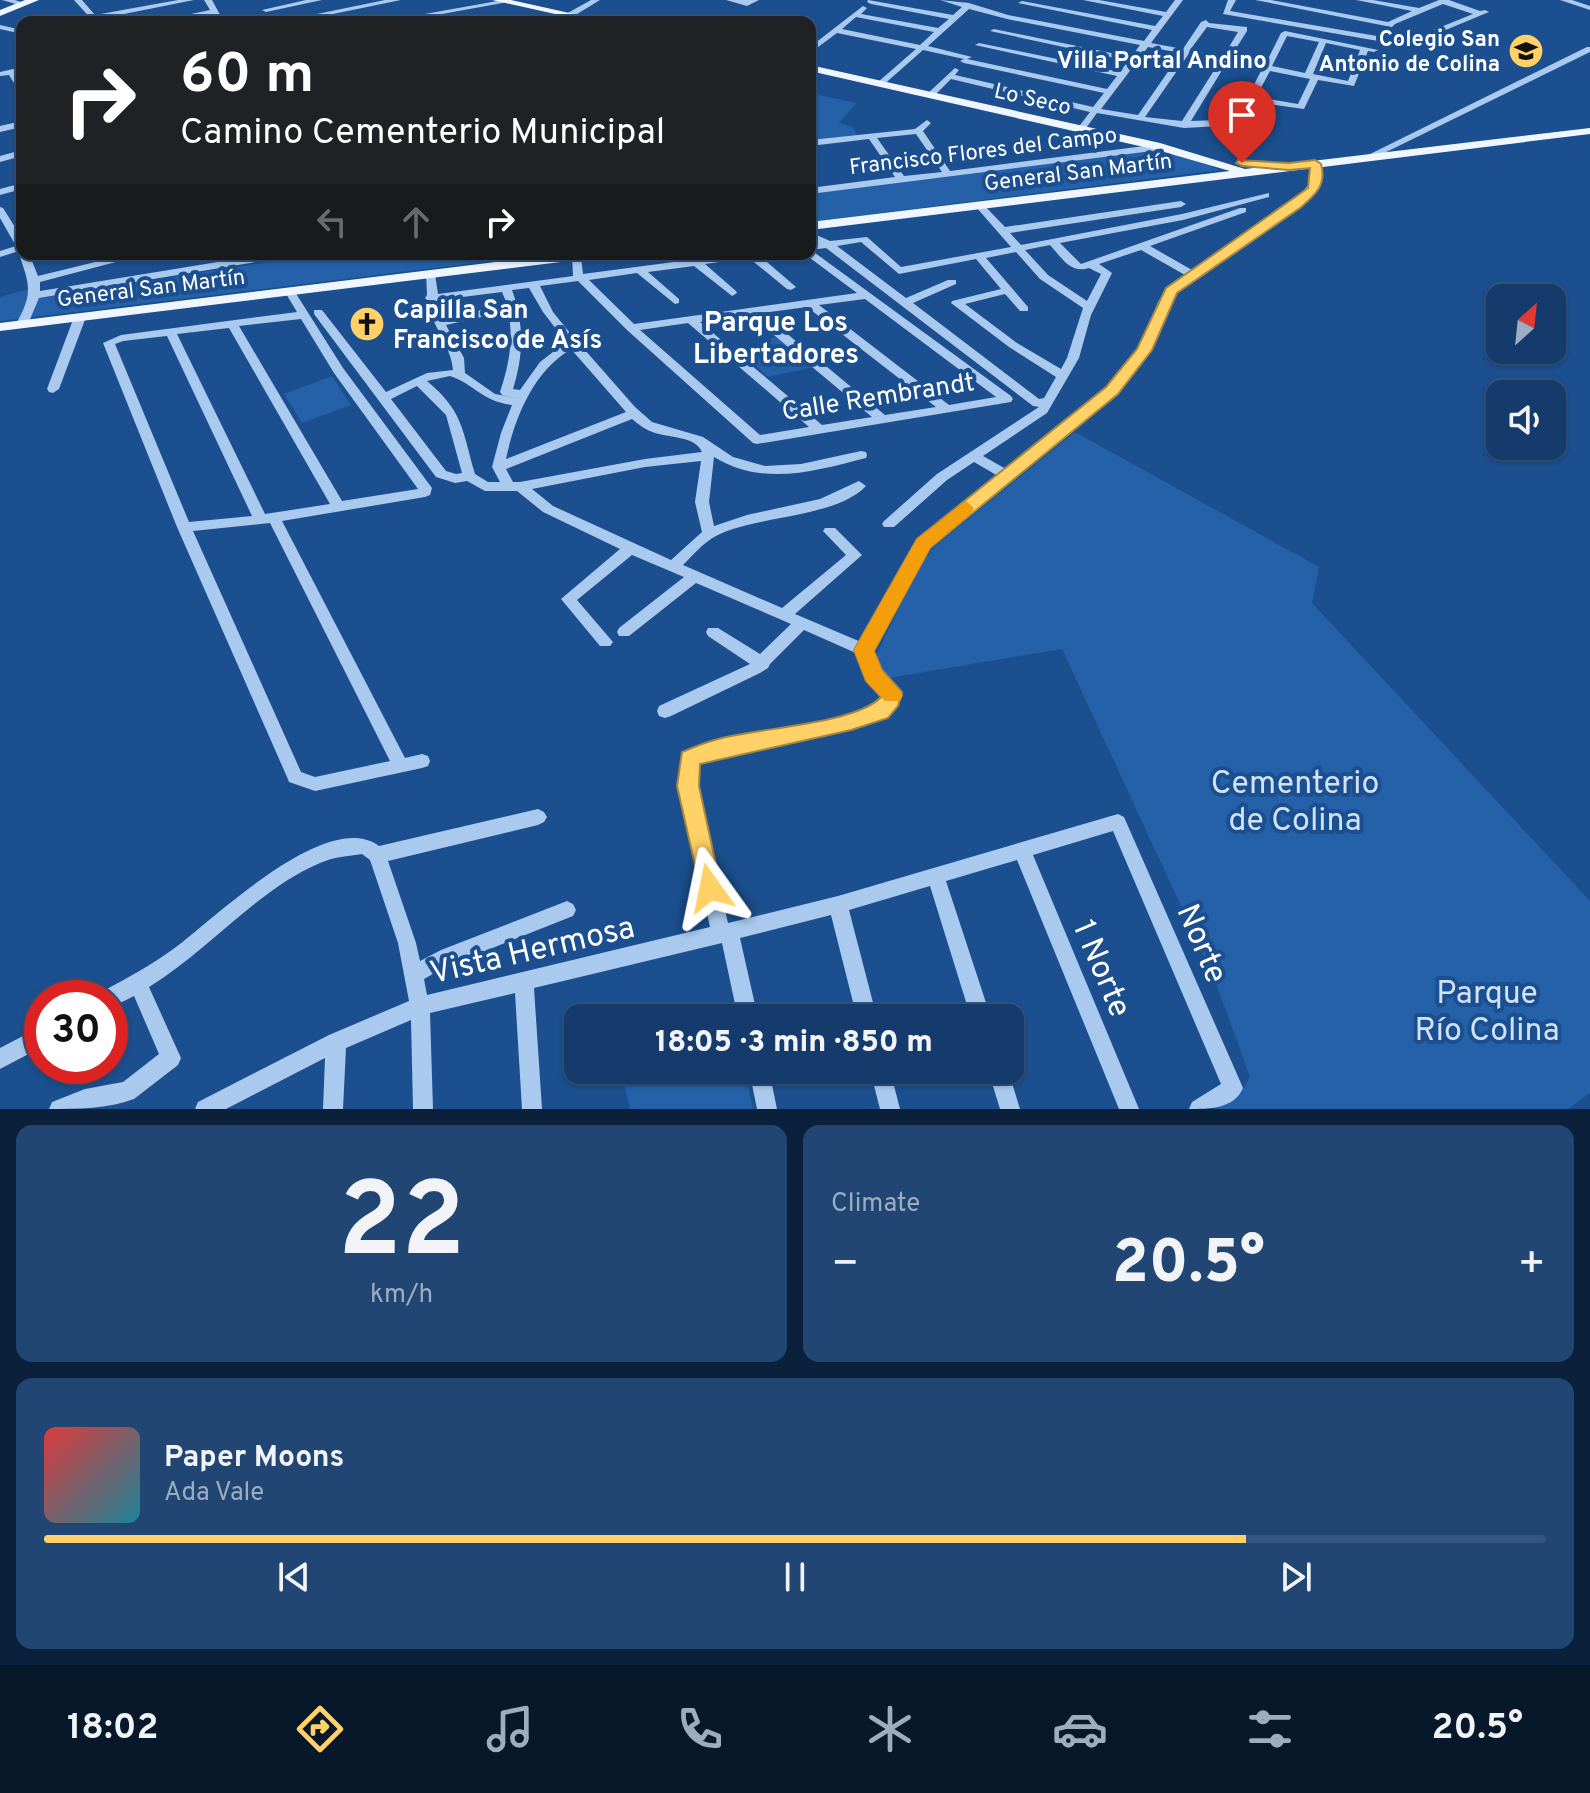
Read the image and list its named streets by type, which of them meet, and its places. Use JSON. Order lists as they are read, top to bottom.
{
  "streets": {
    "main road": ["Lo Seco", "General San Martín"],
    "street": [
      "Francisco Flores del Campo",
      "Calle Rembrandt",
      "Norte",
      "Vista Hermosa",
      "1 Norte"
    ]
  },
  "crossings": [
    ["Lo Seco", "Francisco Flores del Campo"],
    ["Lo Seco", "General San Martín"],
    ["Norte", "Vista Hermosa"],
    ["Vista Hermosa", "1 Norte"]
  ],
  "districts": ["Villa Portal Andino", "Parque Los Libertadores"],
  "parks": ["Cementerio de Colina", "Parque Río Colina"],
  "places": {
    "school or university": ["Colegio San Antonio de Colina"],
    "church": ["Capilla San Francisco de Asís"]
  },
  "north": "top right",
  "page": {
    "turn": ["60 m", "Camino Cementerio Municipal"],
    "limit": "30",
    "trip": "18:05 · 3 min · 850 m",
    "tile": [
      ["22", "km/h"],
      "Climate"
    ],
    "heat": ["−", "20.5°", "+"],
    "song": ["Paper Moons", "Ada Vale"],
    "tabs": ["18:02", "20.5°"]
  }
}
